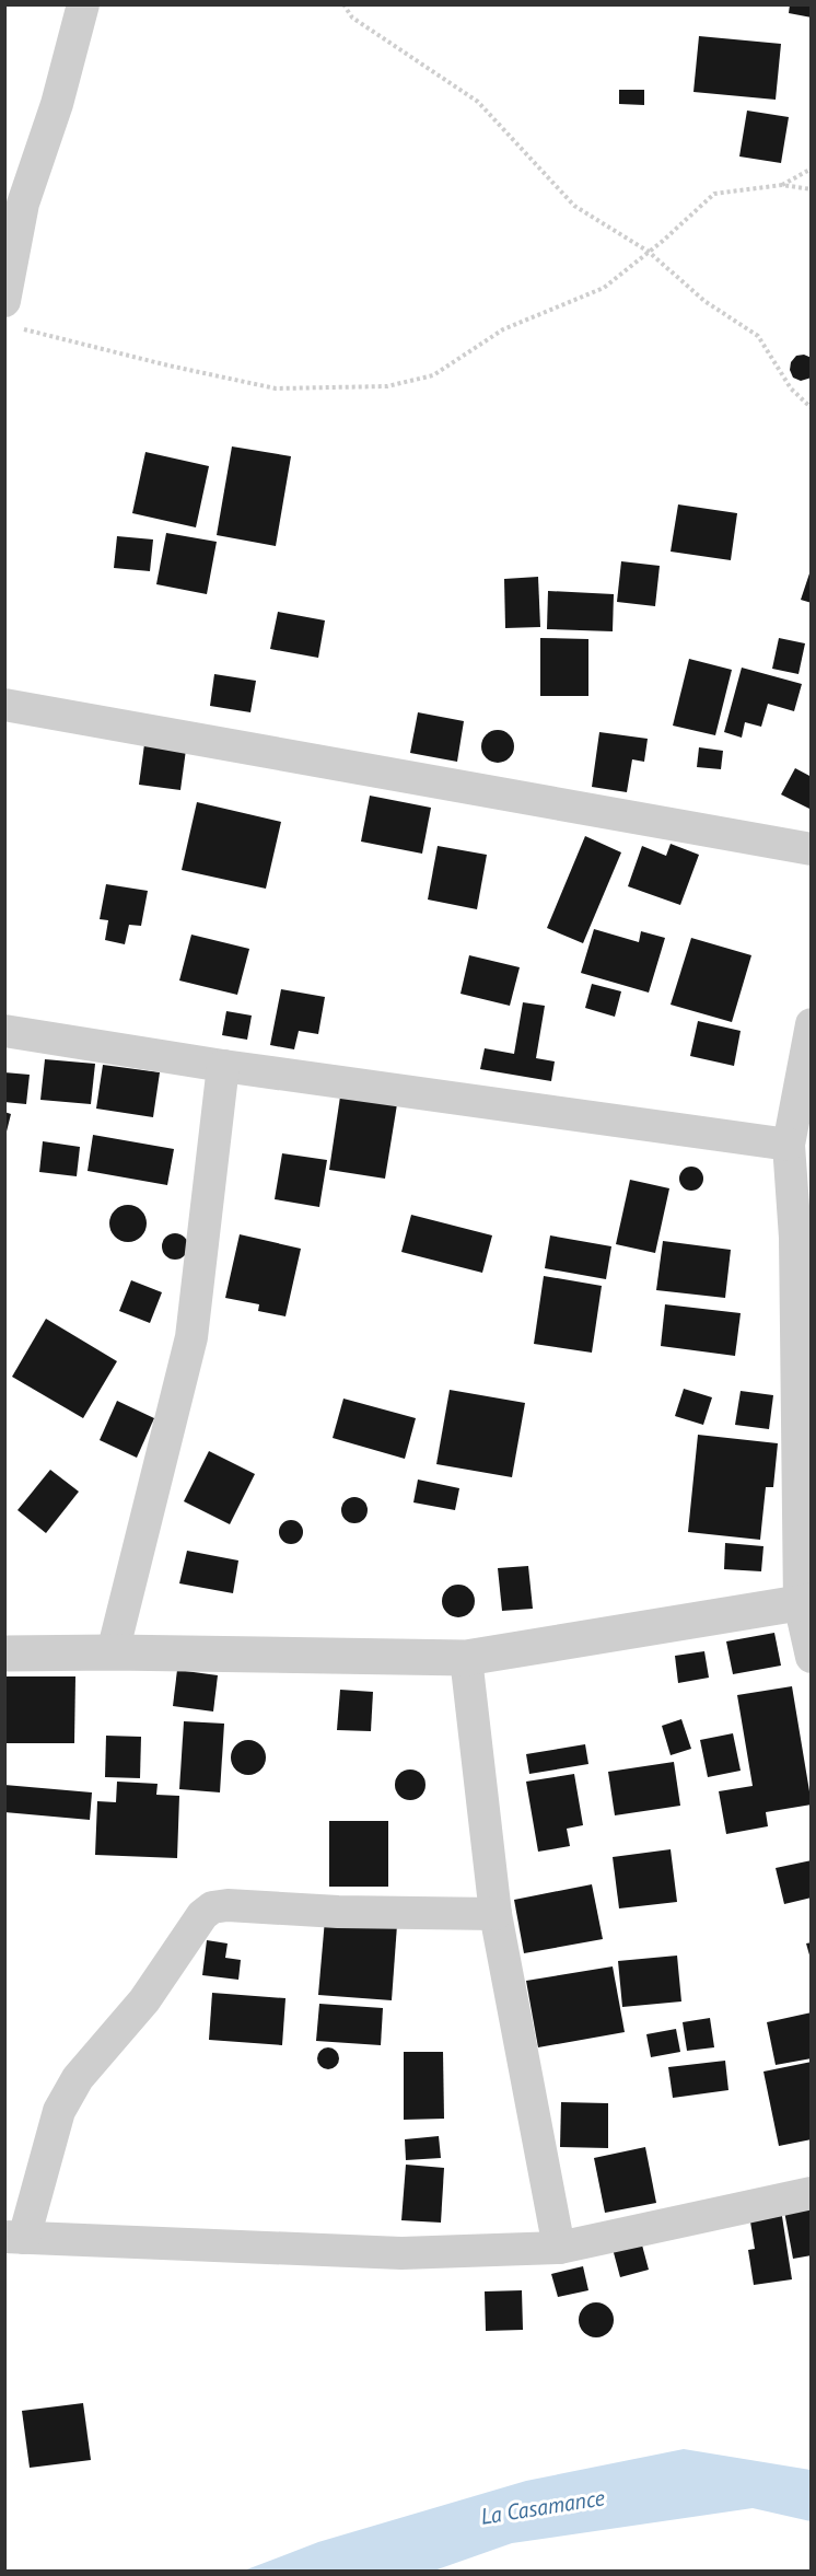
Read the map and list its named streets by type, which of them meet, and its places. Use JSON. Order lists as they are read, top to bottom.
{
  "water": ["La Casamance"]
}
